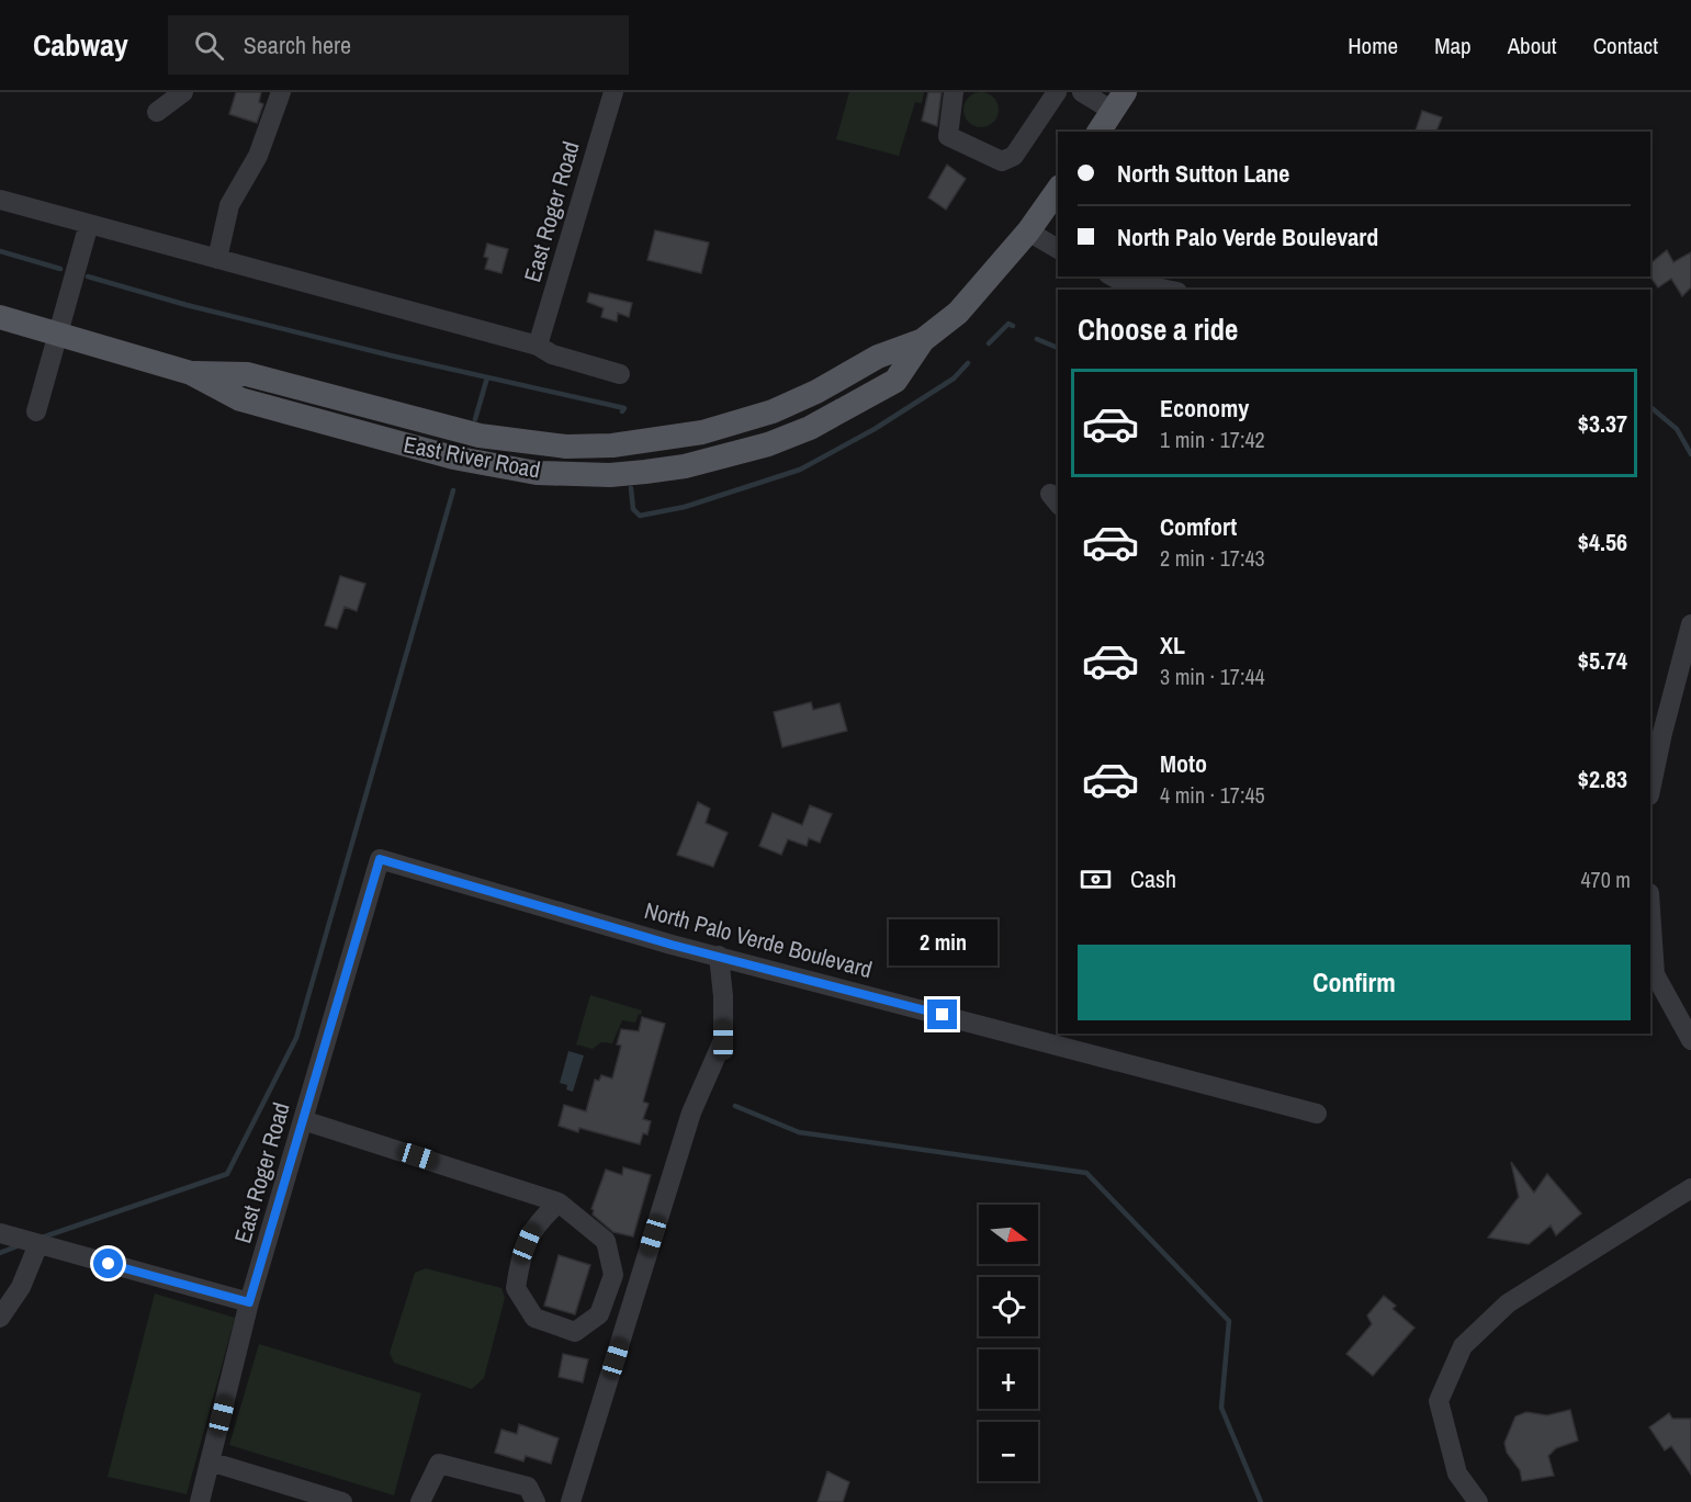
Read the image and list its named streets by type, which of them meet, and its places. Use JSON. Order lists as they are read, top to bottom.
{
  "streets": {
    "main road": ["East River Road"],
    "street": ["East Roger Road", "North Palo Verde Boulevard"]
  },
  "crossings": [
    ["East Roger Road", "North Palo Verde Boulevard"]
  ],
  "north": "right",
  "page": {
    "header": "Cabway",
    "search": "Search here",
    "nav": [
      "Home",
      "Map",
      "About",
      "Contact"
    ],
    "banner": ["North Sutton Lane", "North Palo Verde Boulevard"],
    "heading": "Choose a ride",
    "list": [
      {
        "name": "Economy",
        "note": "1 min · 17:42",
        "value": "$3.37"
      },
      {
        "name": "Comfort",
        "note": "2 min · 17:43",
        "value": "$4.56"
      },
      {
        "name": "XL",
        "note": "3 min · 17:44",
        "value": "$5.74"
      },
      {
        "name": "Moto",
        "note": "4 min · 17:45",
        "value": "$2.83"
      }
    ],
    "pay": ["Cash", "470 m"],
    "bubble": "2 min",
    "buttons": "Confirm",
    "map_buttons": ["+", "−"]
  }
}
